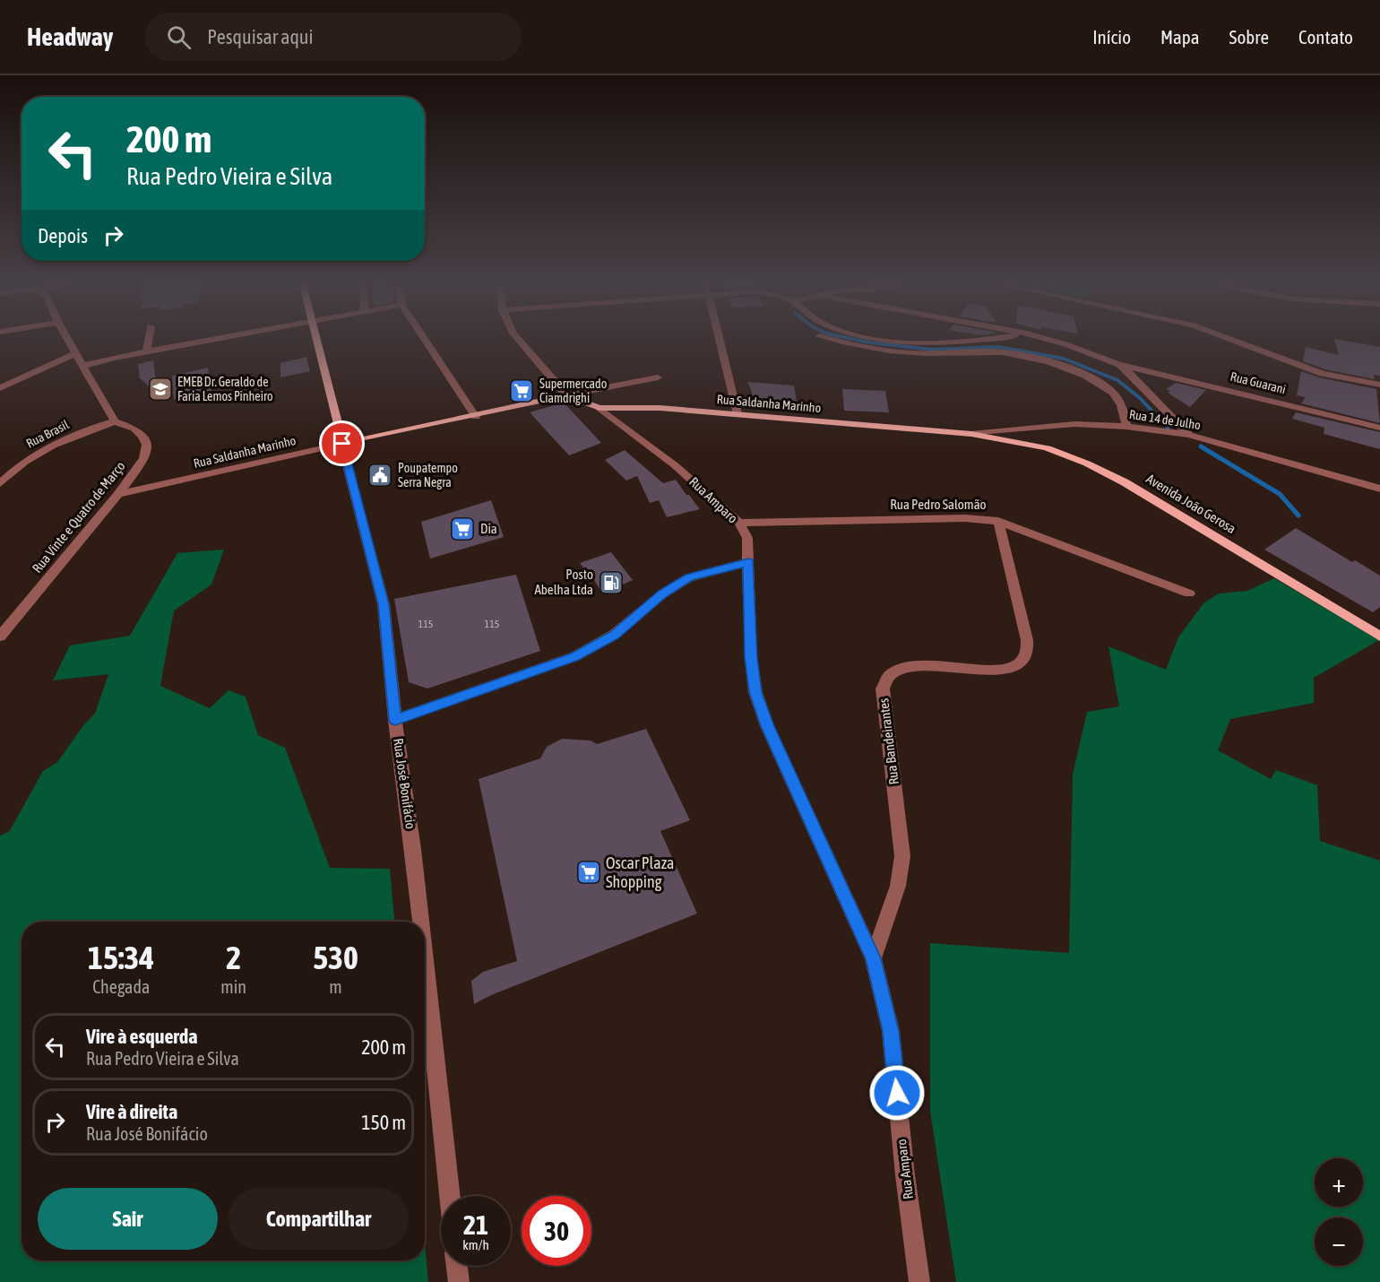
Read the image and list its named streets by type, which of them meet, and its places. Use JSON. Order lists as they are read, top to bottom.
{
  "streets": {
    "main road": ["Rua Saldanha Marinho", "Avenida João Gerosa", "Rua José Bonifácio"],
    "street": [
      "Rua Guarani",
      "Rua 14 de Julho",
      "Rua Brasil",
      "Rua Amparo",
      "Rua Pedro Salomão",
      "Rua Vinte e Quatro de Março",
      "Rua Bandeirantes"
    ]
  },
  "crossings": [
    ["Rua Saldanha Marinho", "Rua 14 de Julho"],
    ["Rua Saldanha Marinho", "Rua Amparo"],
    ["Rua Saldanha Marinho", "Avenida João Gerosa"],
    ["Rua Saldanha Marinho", "Rua Vinte e Quatro de Março"],
    ["Rua Saldanha Marinho", "Rua José Bonifácio"],
    ["Rua 14 de Julho", "Avenida João Gerosa"],
    ["Rua Brasil", "Rua Vinte e Quatro de Março"],
    ["Rua Amparo", "Rua Pedro Salomão"],
    ["Rua Amparo", "Rua Bandeirantes"],
    ["Rua Pedro Salomão", "Rua Bandeirantes"]
  ],
  "places": {
    "school or university": ["EMEB Dr. Geraldo de Faria Lemos Pinheiro"],
    "supermarket": ["Supermercado Ciamdrighi", "Dia", "Oscar Plaza Shopping"],
    "public building": ["Poupatempo Serra Negra"],
    "fuel station": ["Posto Abelha Ltda"]
  },
  "house_numbers": ["115", "115"],
  "page": {
    "header": "Headway",
    "search": "Pesquisar aqui",
    "nav": [
      "Início",
      "Mapa",
      "Sobre",
      "Contato"
    ],
    "turn": ["200 m", "Rua Pedro Vieira e Silva"],
    "then": "Depois",
    "eta": [
      "15:34",
      "Chegada",
      "2",
      "min",
      "530",
      "m"
    ],
    "list": [
      {
        "name": "Vire à esquerda",
        "note": "Rua Pedro Vieira e Silva",
        "value": "200 m"
      },
      {
        "name": "Vire à direita",
        "note": "Rua José Bonifácio",
        "value": "150 m"
      }
    ],
    "map_buttons": ["+", "−"],
    "buttons": ["Sair", "Compartilhar"],
    "speed": "21 km/h",
    "limit": "30"
  }
}
